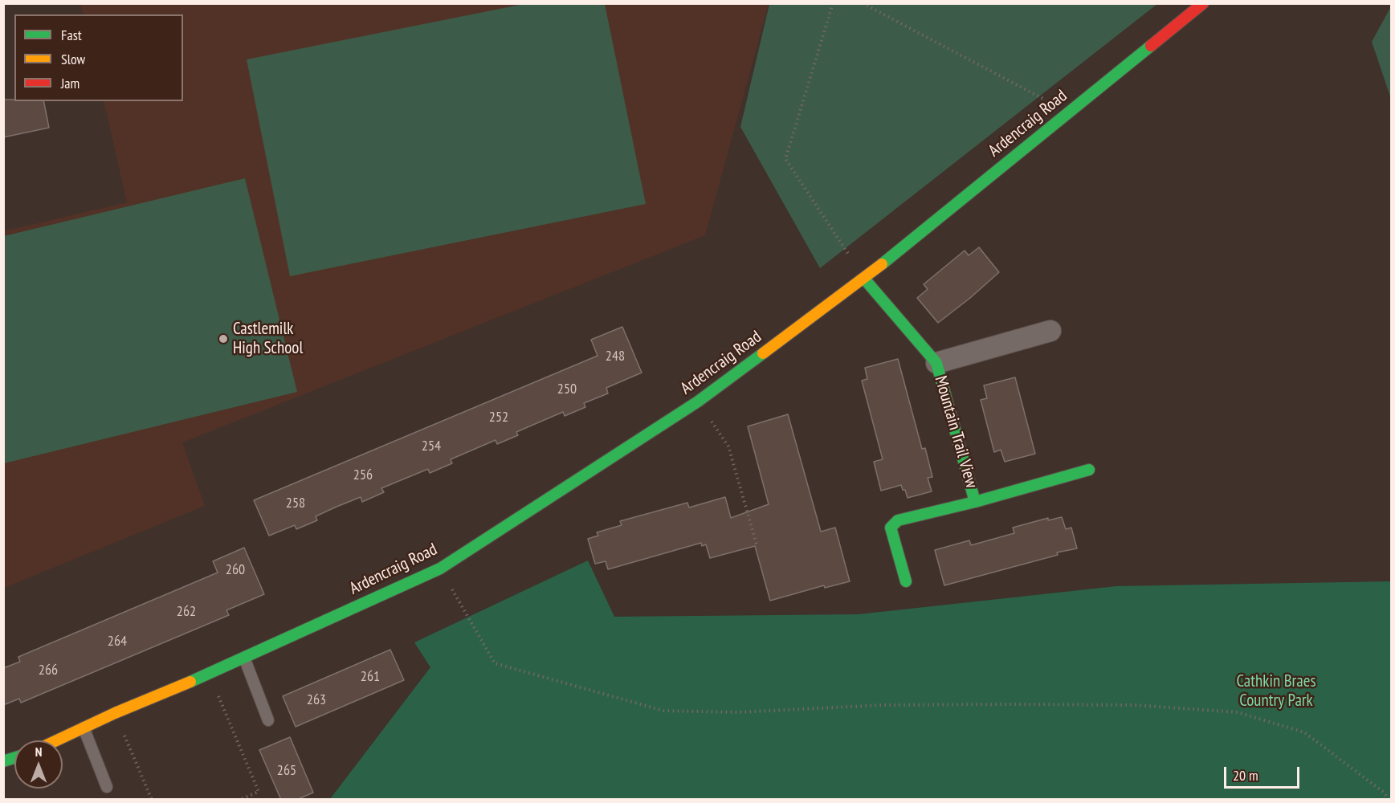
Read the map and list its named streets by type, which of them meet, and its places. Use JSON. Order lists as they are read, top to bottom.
{
  "streets": {
    "street": ["Ardencraig Road", "Mountain Trail View"]
  },
  "crossings": [
    ["Ardencraig Road", "Mountain Trail View"]
  ],
  "parks": ["Cathkin Braes Country Park"],
  "places": ["Castlemilk High School"],
  "house_numbers": [
    "248",
    "250",
    "252",
    "254",
    "256",
    "258",
    "260",
    "262",
    "264",
    "266",
    "261",
    "263",
    "265"
  ],
  "legend": ["Fast", "Slow", "Jam"],
  "scale_bar": "20 m",
  "north": "top"
}
